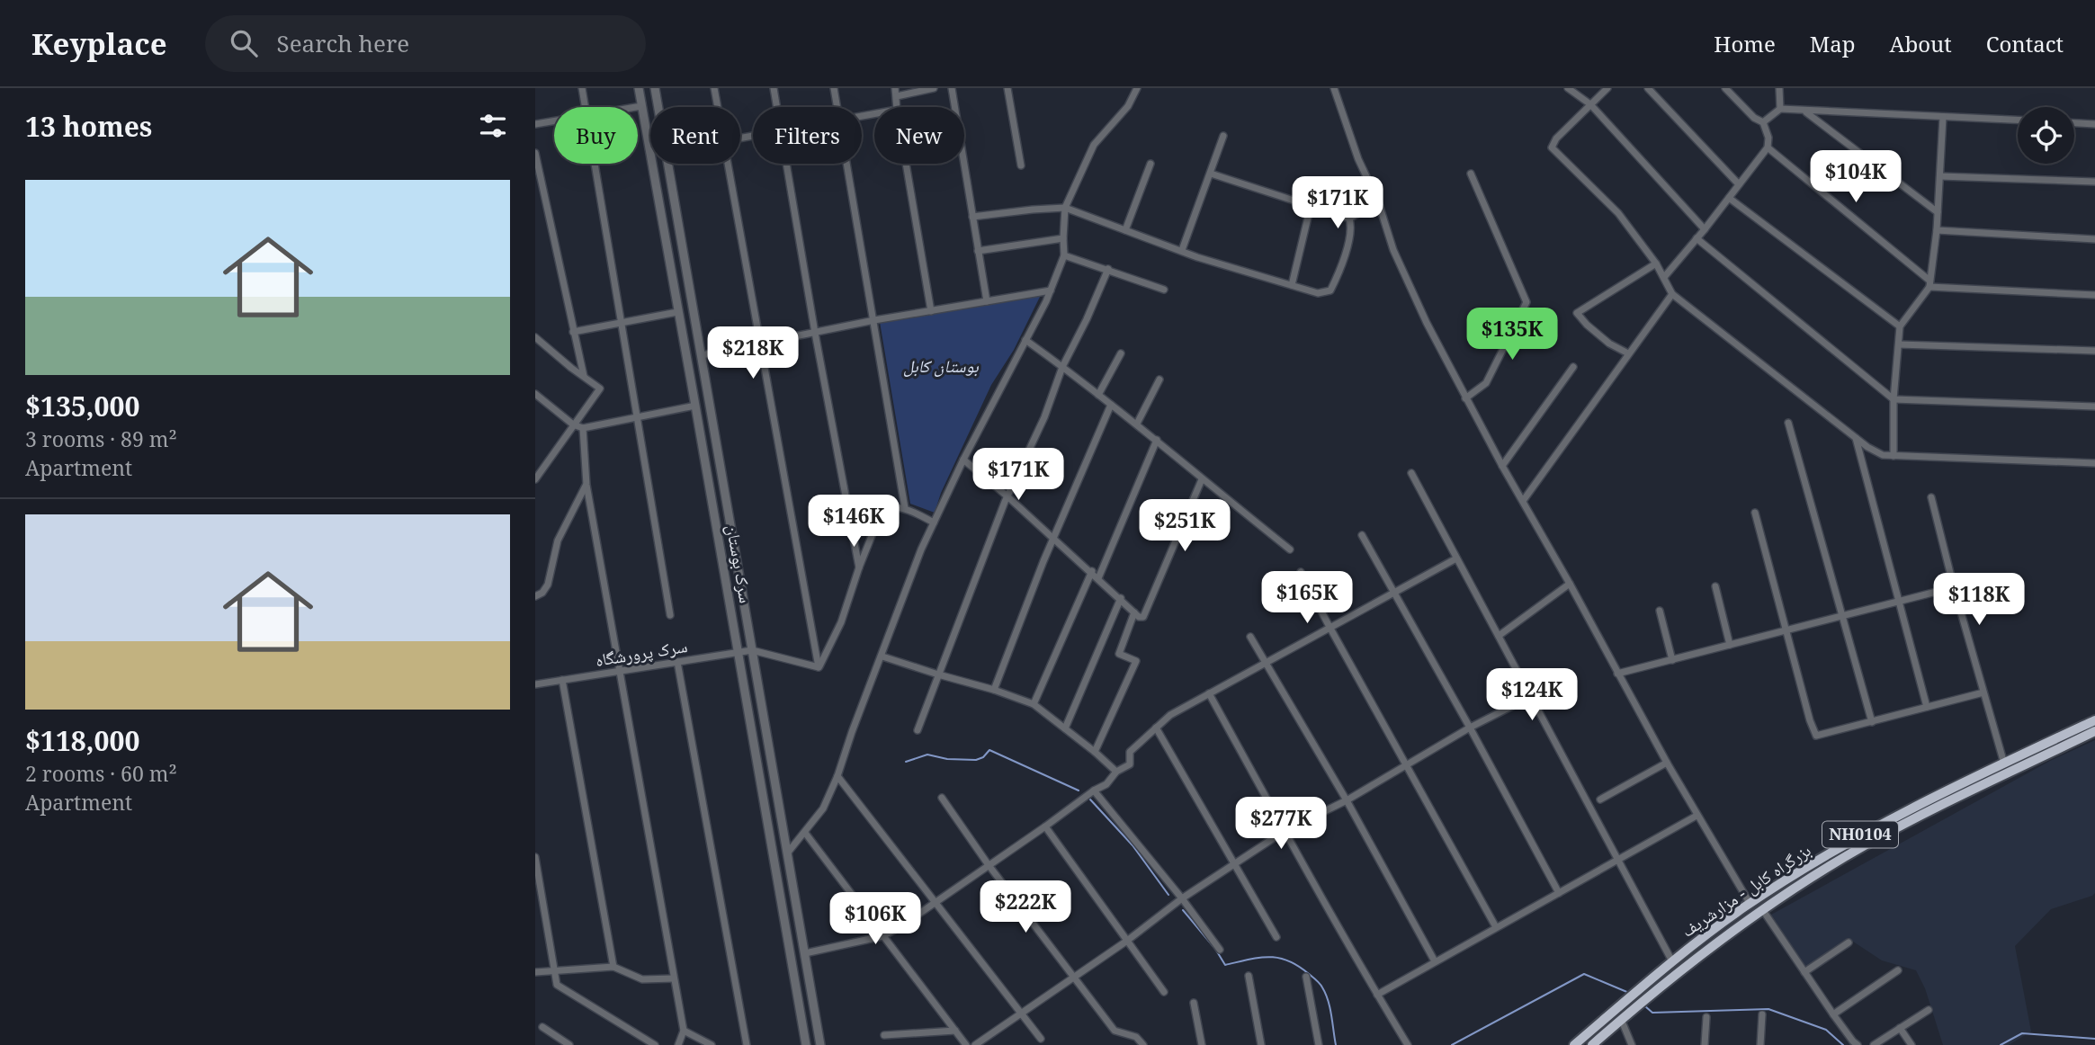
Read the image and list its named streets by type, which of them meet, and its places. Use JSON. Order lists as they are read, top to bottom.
{
  "streets": {
    "highway": ["NH0104", "بزرگراه کابل - مزارشریف"],
    "street": ["سرک بوستان", "سرک پرورشگاه"]
  },
  "crossings": [
    ["سرک بوستان", "سرک پرورشگاه"],
    ["NH0104", "بزرگراه کابل - مزارشریف"]
  ],
  "parks": ["بوستان کابل"],
  "page": {
    "header": "Keyplace",
    "search": "Search here",
    "nav": [
      "Home",
      "Map",
      "About",
      "Contact"
    ],
    "heading": "13 homes",
    "chip": [
      "Buy",
      "Rent",
      "Filters",
      "New"
    ],
    "price": [
      "$104K",
      "$171K",
      "$135K",
      "$218K",
      "$171K",
      "$146K",
      "$251K",
      "$165K",
      "$118K",
      "$124K",
      "$277K",
      "$222K",
      "$106K"
    ],
    "list": [
      {
        "name": "$135,000",
        "note": "3 rooms · 89 m² · Apartment"
      },
      {
        "name": "$118,000",
        "note": "2 rooms · 60 m² · Apartment"
      }
    ]
  }
}
